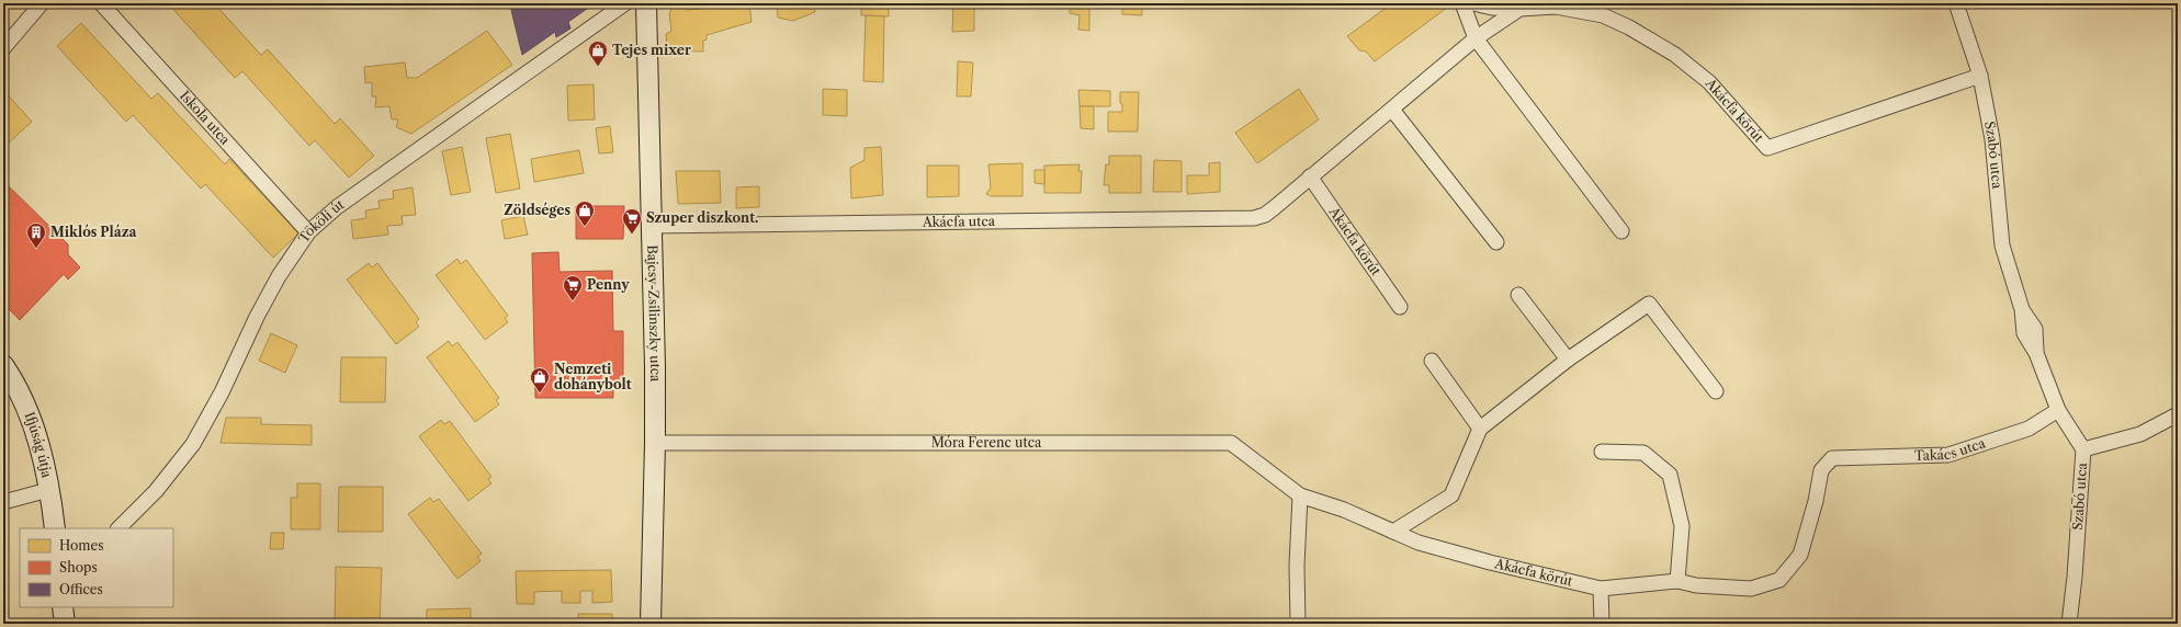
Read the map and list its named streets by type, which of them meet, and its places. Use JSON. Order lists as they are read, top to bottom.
{
  "streets": {
    "street": [
      "Akácfa körút",
      "Iskola utca",
      "Szabó utca",
      "Tököli út",
      "Akácfa utca",
      "Bajcsy-Zsilinszky utca",
      "Móra Ferenc utca",
      "Ifjúság útja",
      "Takács utca"
    ]
  },
  "crossings": [
    ["Akácfa körút", "Szabó utca"],
    ["Akácfa körút", "Akácfa utca"],
    ["Akácfa körút", "Móra Ferenc utca"],
    ["Akácfa körút", "Takács utca"],
    ["Iskola utca", "Tököli út"],
    ["Szabó utca", "Takács utca"],
    ["Akácfa utca", "Bajcsy-Zsilinszky utca"],
    ["Bajcsy-Zsilinszky utca", "Móra Ferenc utca"]
  ],
  "places": {
    "shop": ["Tejes mixer", "Zöldséges", "Nemzeti dohánybolt"],
    "supermarket": ["Szuper diszkont.", "Penny"],
    "building": ["Miklós Pláza"]
  },
  "legend": ["Homes", "Shops", "Offices"]
}
